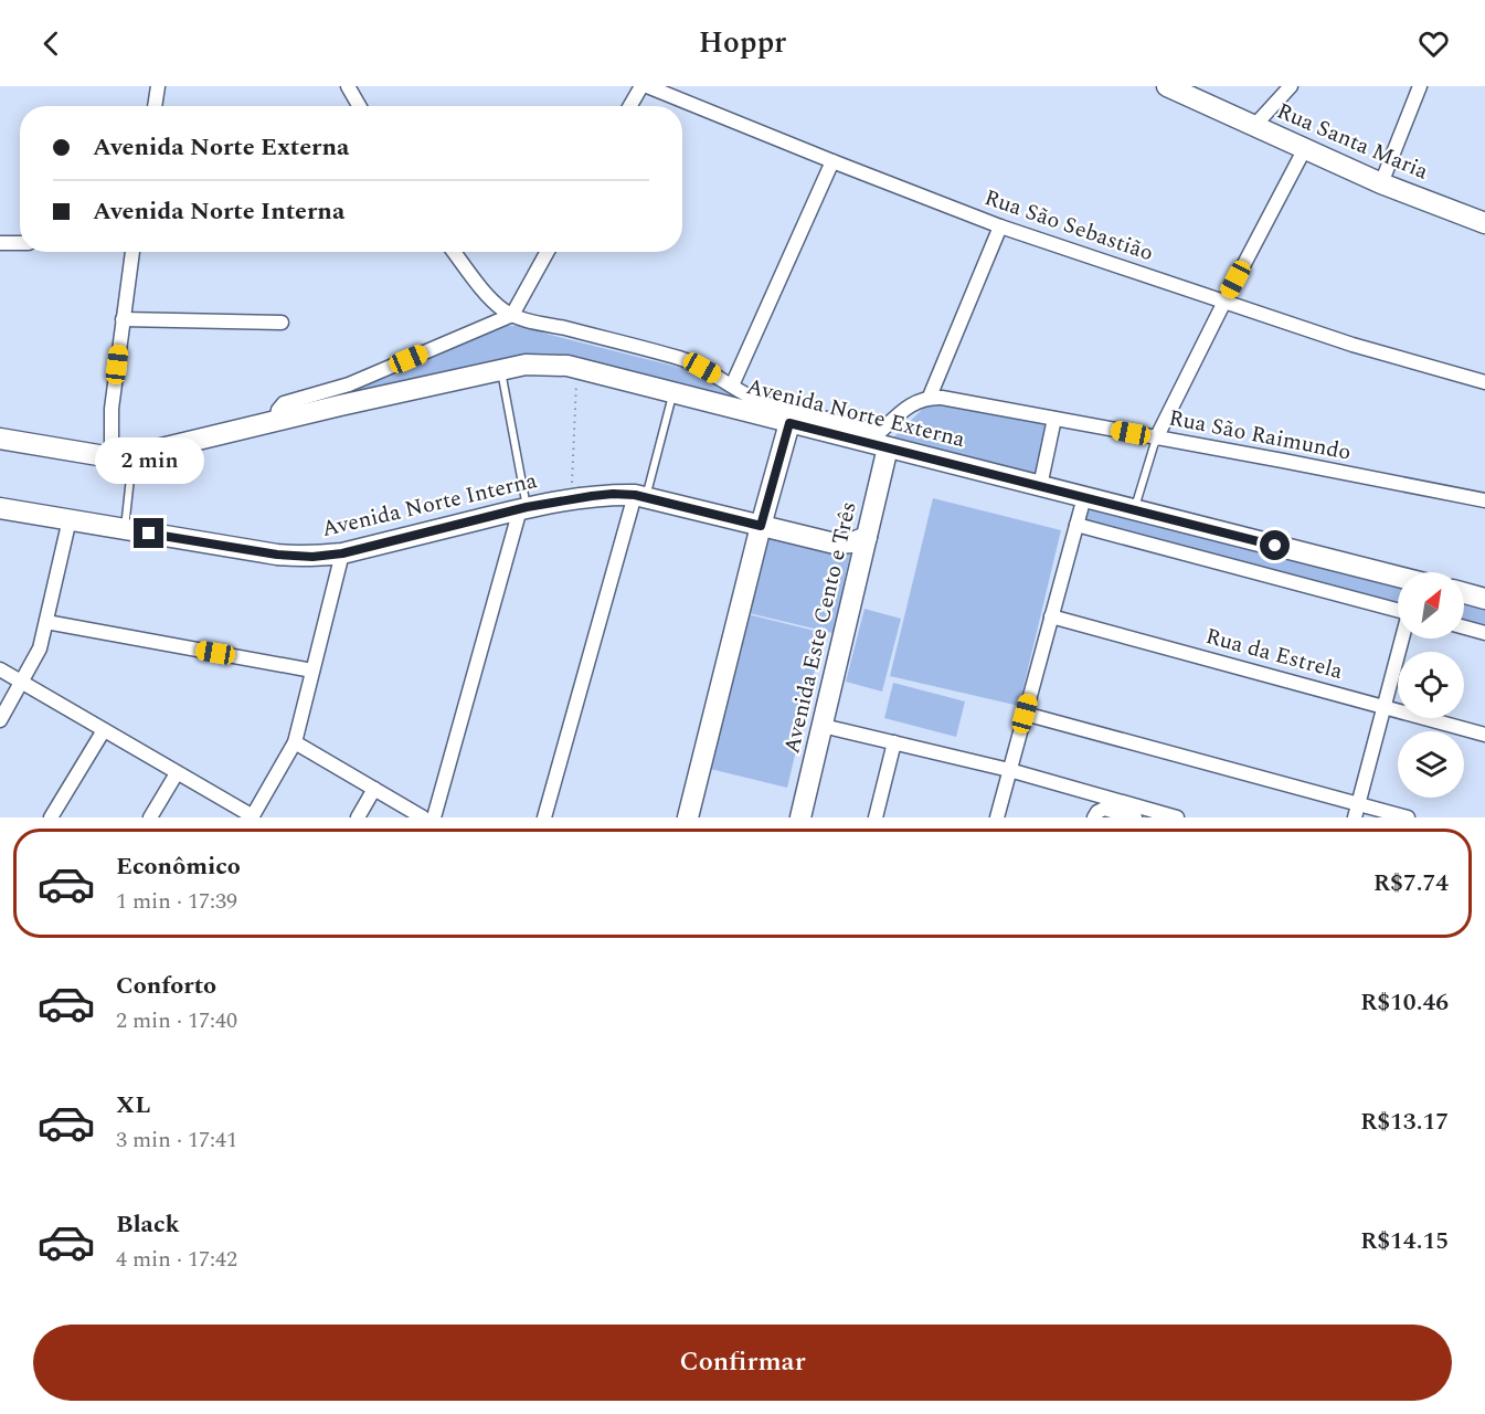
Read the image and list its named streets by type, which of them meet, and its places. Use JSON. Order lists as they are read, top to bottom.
{
  "streets": {
    "street": [
      "Rua Santa Maria",
      "Rua São Sebastião",
      "Avenida Norte Externa",
      "Rua São Raimundo",
      "Avenida Norte Interna",
      "Avenida Este Cento e Três",
      "Rua da Estrela"
    ]
  },
  "crossings": [
    ["Avenida Norte Externa", "Avenida Este Cento e Três"],
    ["Avenida Norte Interna", "Avenida Este Cento e Três"]
  ],
  "north": "top right",
  "page": {
    "header": "Hoppr",
    "banner": ["Avenida Norte Externa", "Avenida Norte Interna"],
    "bubble": "2 min",
    "list": [
      {
        "name": "Econômico",
        "note": "1 min · 17:39",
        "value": "R$7.74"
      },
      {
        "name": "Conforto",
        "note": "2 min · 17:40",
        "value": "R$10.46"
      },
      {
        "name": "XL",
        "note": "3 min · 17:41",
        "value": "R$13.17"
      },
      {
        "name": "Black",
        "note": "4 min · 17:42",
        "value": "R$14.15"
      }
    ],
    "buttons": "Confirmar"
  }
}
